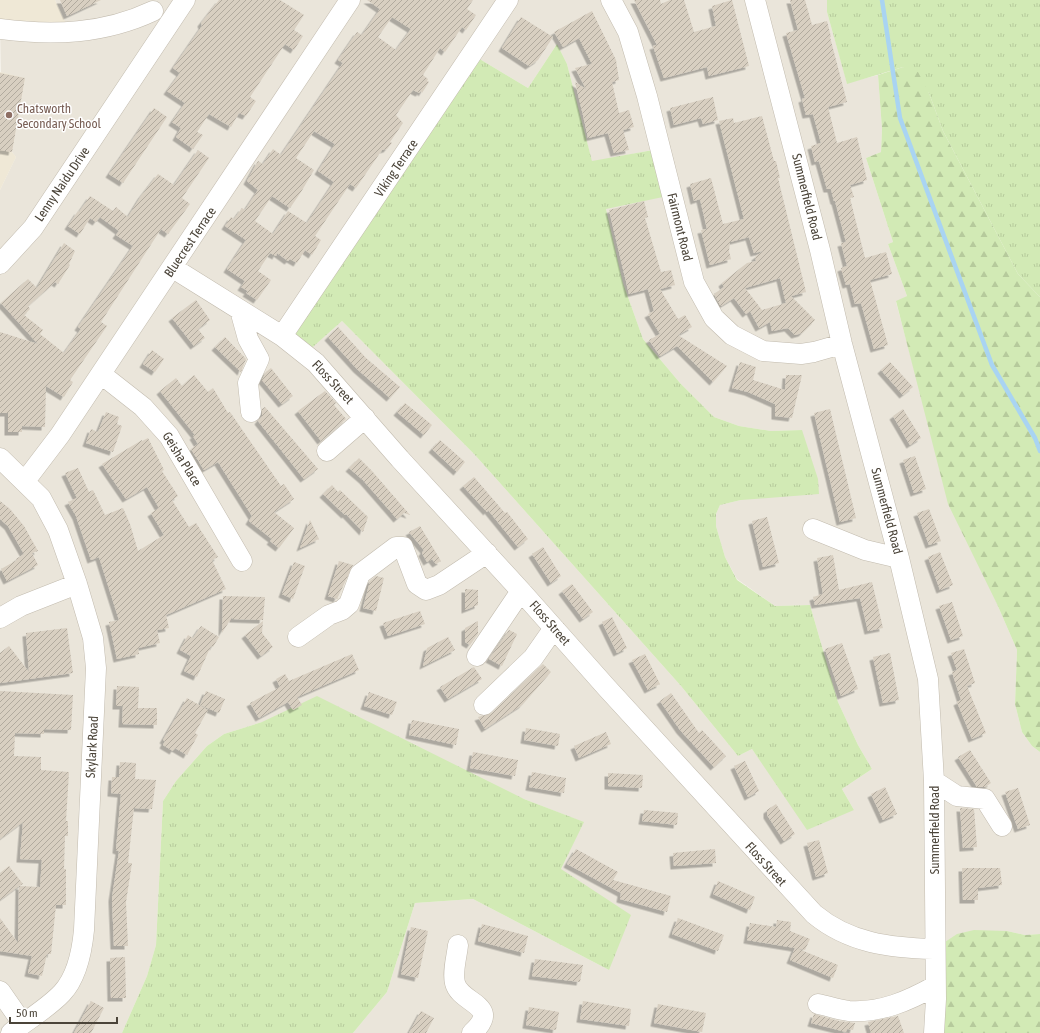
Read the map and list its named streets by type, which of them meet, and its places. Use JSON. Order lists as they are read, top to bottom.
{
  "streets": {
    "street": [
      "Viking Terrace",
      "Lenny Naidu Drive",
      "Summerfield Road",
      "Fairmont Road",
      "Bluecrest Terrace",
      "Floss Street",
      "Geisha Place",
      "Skylark Road"
    ]
  },
  "crossings": [
    ["Viking Terrace", "Floss Street"],
    ["Summerfield Road", "Fairmont Road"],
    ["Summerfield Road", "Floss Street"],
    ["Bluecrest Terrace", "Floss Street"],
    ["Bluecrest Terrace", "Geisha Place"],
    ["Bluecrest Terrace", "Skylark Road"]
  ],
  "places": ["Chatsworth Secondary School"],
  "scale_bar": "50 m"
}
